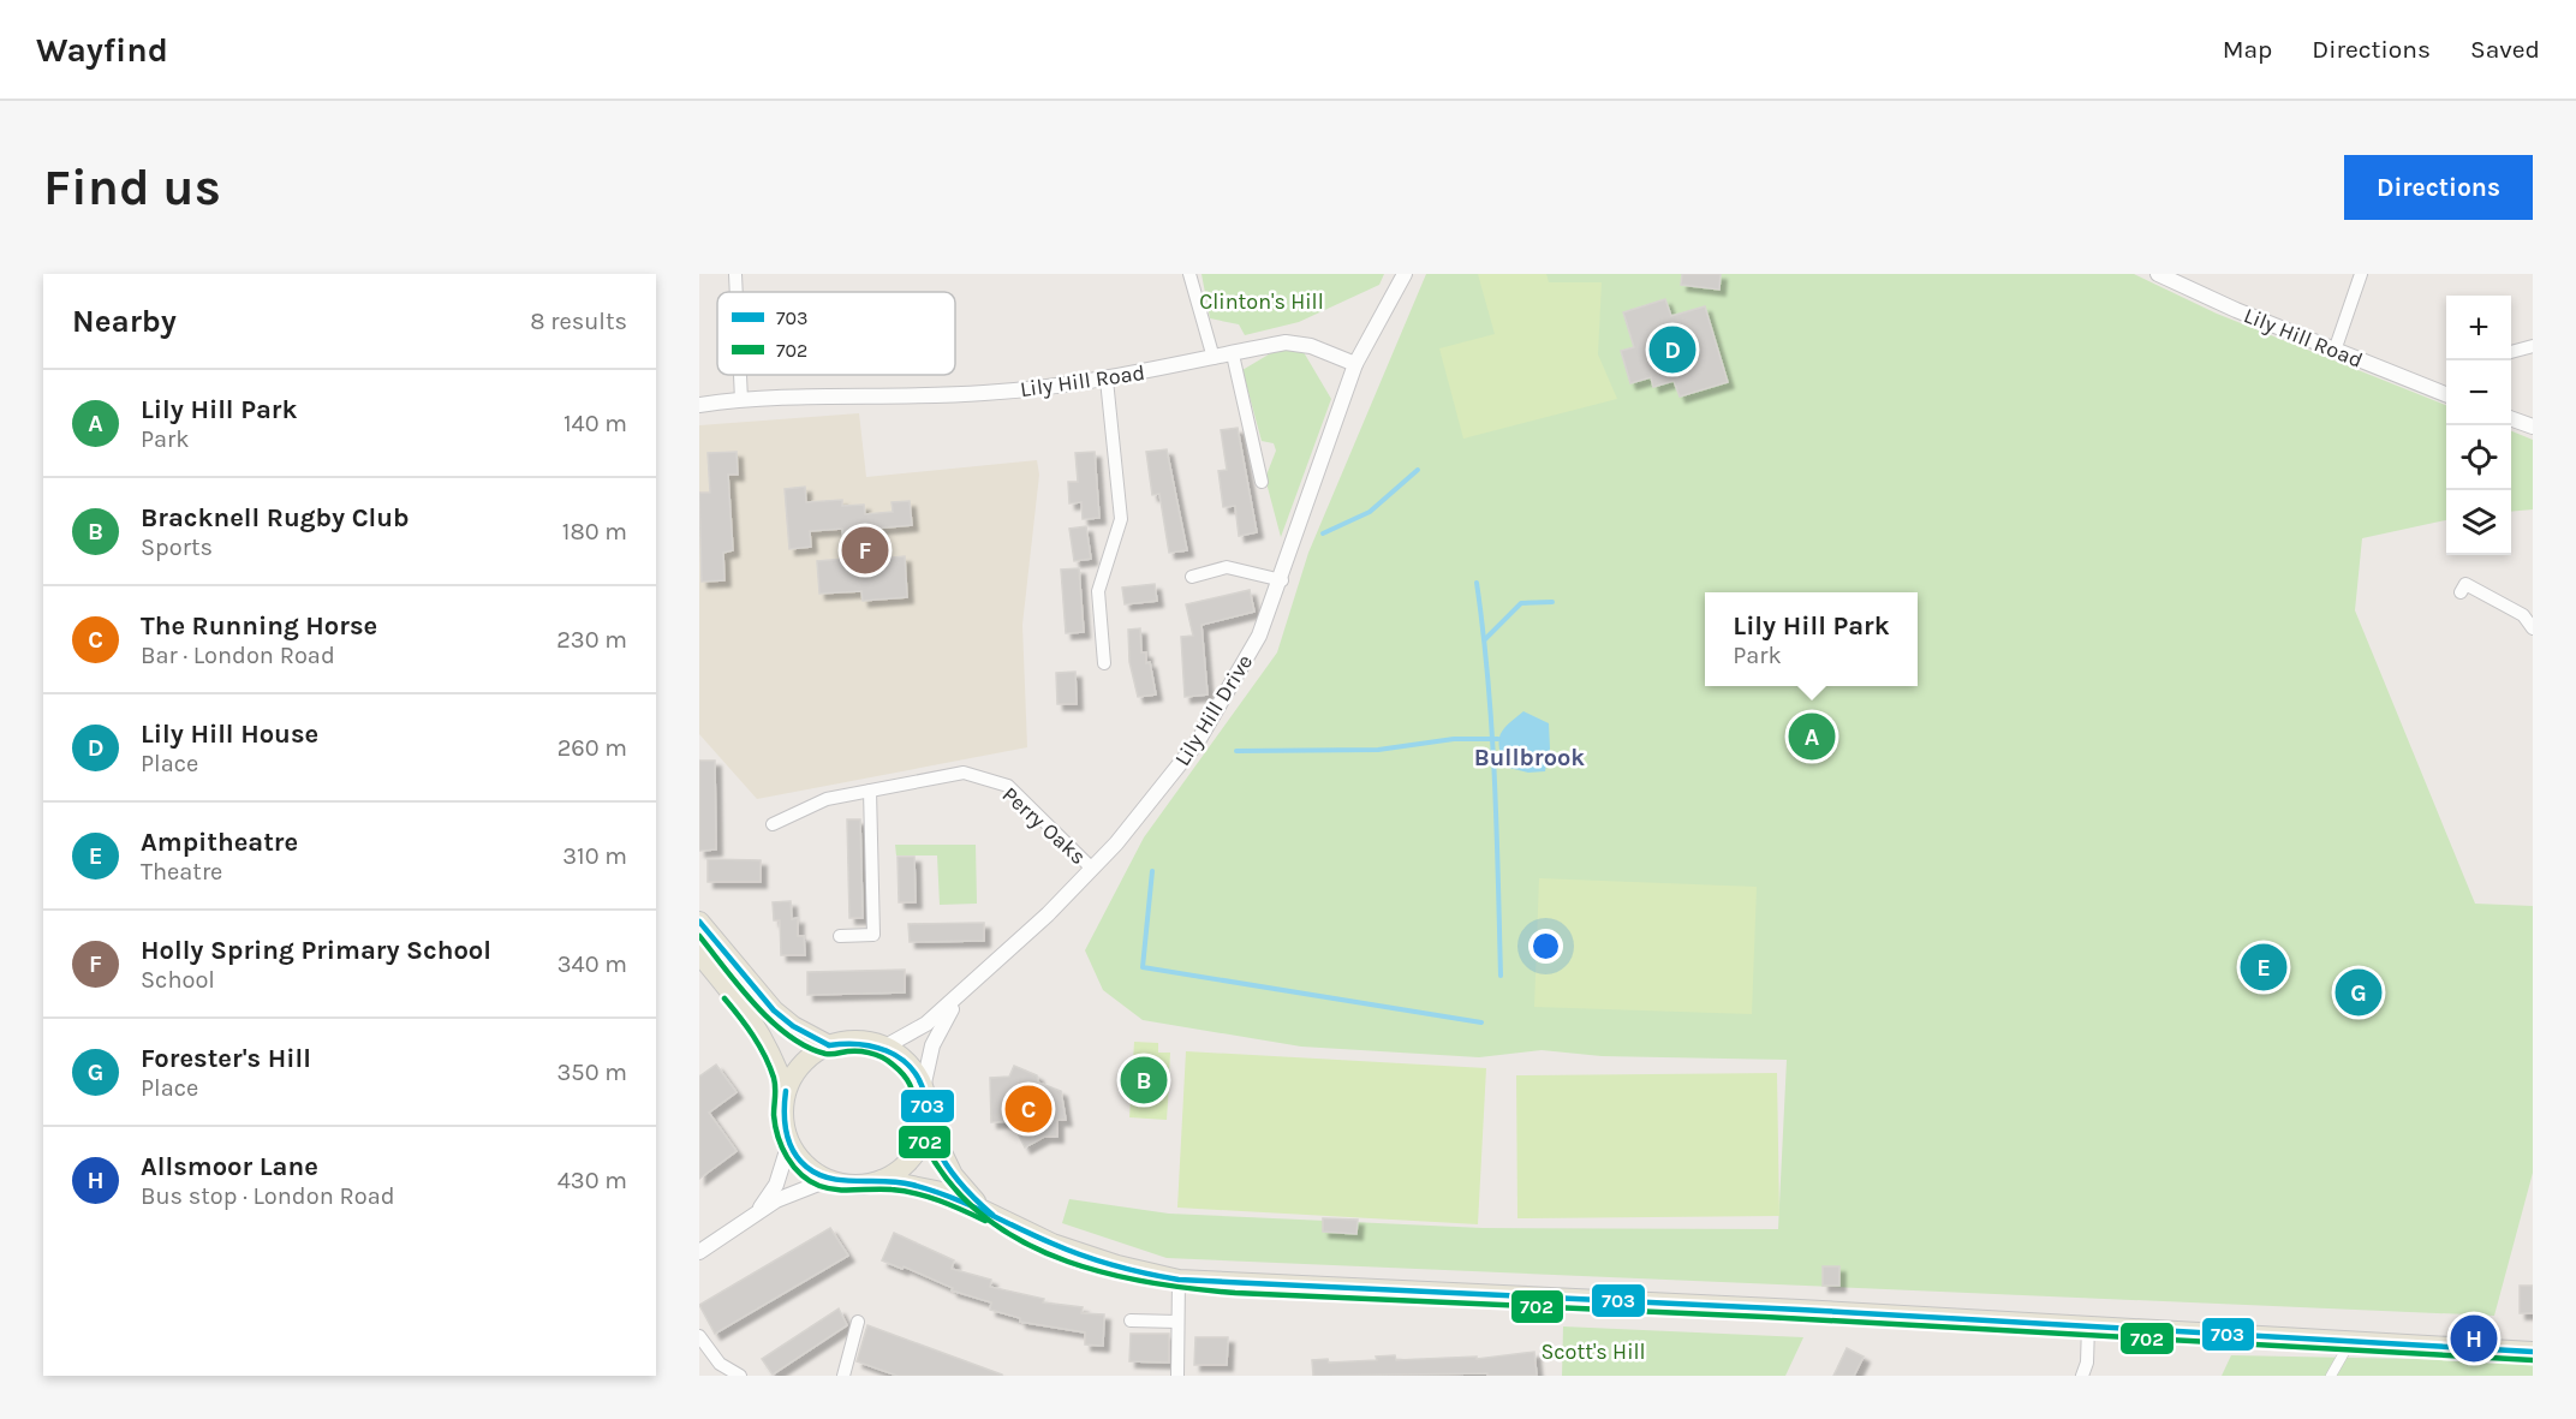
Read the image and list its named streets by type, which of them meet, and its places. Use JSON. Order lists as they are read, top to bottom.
{
  "streets": {
    "street": ["Lily Hill Road", "Lily Hill Drive", "Perry Oaks"]
  },
  "crossings": [
    ["Lily Hill Road", "Lily Hill Drive"],
    ["Lily Hill Drive", "Perry Oaks"]
  ],
  "districts": ["Bullbrook"],
  "parks": ["Clinton's Hill", "Scott's Hill"],
  "lines": ["transit line 703", "transit line 702"],
  "legend": ["703", "702"],
  "page": {
    "header": "Wayfind",
    "nav": ["Map", "Directions", "Saved"],
    "buttons": "Directions",
    "title": "Find us",
    "heading": ["Nearby", "8 results"],
    "map_buttons": ["+", "−"],
    "pins": [
      "D",
      "F",
      "A",
      "E",
      "G",
      "B",
      "C",
      "H"
    ],
    "list": [
      {
        "mark": "A",
        "name": "Lily Hill Park",
        "note": "Park",
        "value": "140 m"
      },
      {
        "mark": "B",
        "name": "Bracknell Rugby Club",
        "note": "Sports",
        "value": "180 m"
      },
      {
        "mark": "C",
        "name": "The Running Horse",
        "note": "Bar · London Road",
        "value": "230 m"
      },
      {
        "mark": "D",
        "name": "Lily Hill House",
        "note": "Place",
        "value": "260 m"
      },
      {
        "mark": "E",
        "name": "Ampitheatre",
        "note": "Theatre",
        "value": "310 m"
      },
      {
        "mark": "F",
        "name": "Holly Spring Primary School",
        "note": "School",
        "value": "340 m"
      },
      {
        "mark": "G",
        "name": "Forester's Hill",
        "note": "Place",
        "value": "350 m"
      },
      {
        "mark": "H",
        "name": "Allsmoor Lane",
        "note": "Bus stop · London Road",
        "value": "430 m"
      }
    ],
    "popup": ["Lily Hill Park", "Park"]
  }
}
